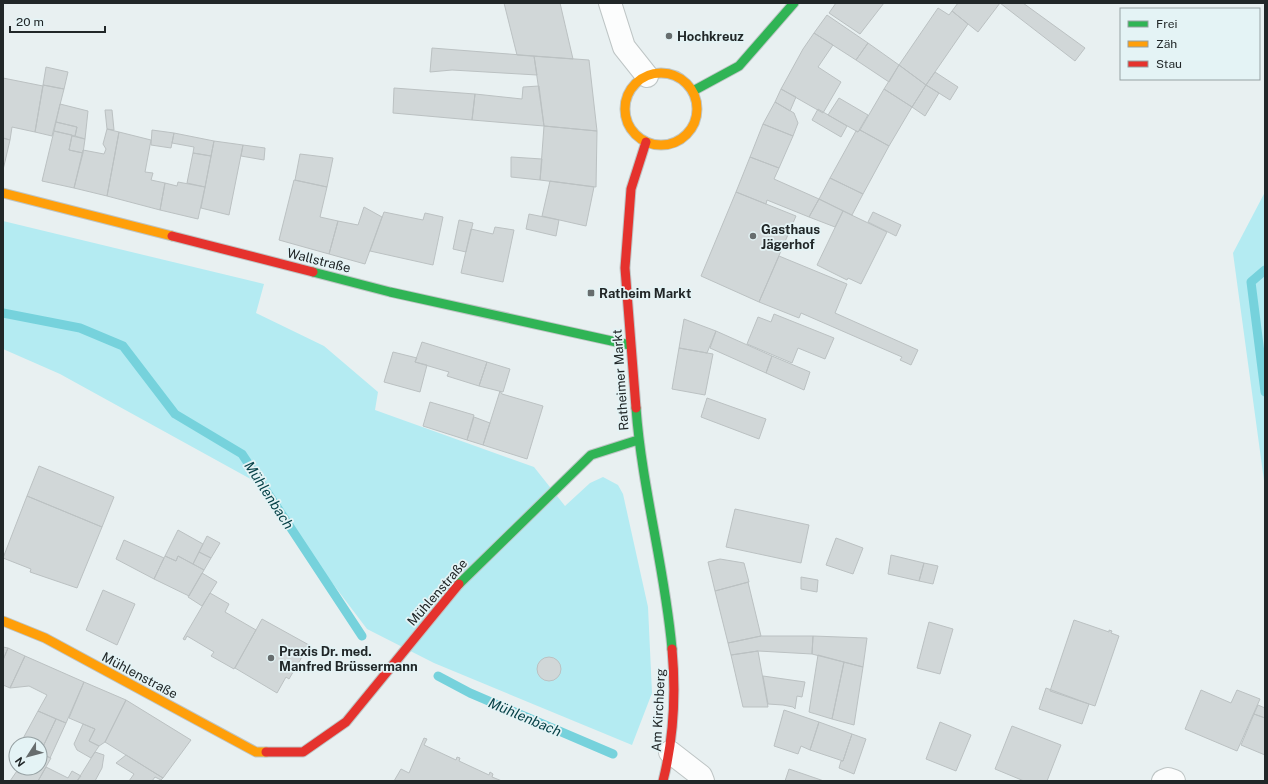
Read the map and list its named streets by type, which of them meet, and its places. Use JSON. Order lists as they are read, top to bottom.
{
  "streets": {
    "street": [
      "Wallstraße",
      "Ratheimer Markt",
      "Mühlenstraße",
      "Am Kirchberg"
    ]
  },
  "crossings": [
    ["Wallstraße", "Ratheimer Markt"],
    ["Ratheimer Markt", "Mühlenstraße"],
    ["Ratheimer Markt", "Am Kirchberg"]
  ],
  "water": ["Mühlenbach"],
  "places": {
    "other": ["Hochkreuz", "Gasthaus Jägerhof", "Praxis Dr. med. Manfred Brüssermann"],
    "transit": ["Ratheim Markt"]
  },
  "legend": ["Frei", "Zäh", "Stau"],
  "scale_bar": "20 m",
  "north": "bottom left"
}
